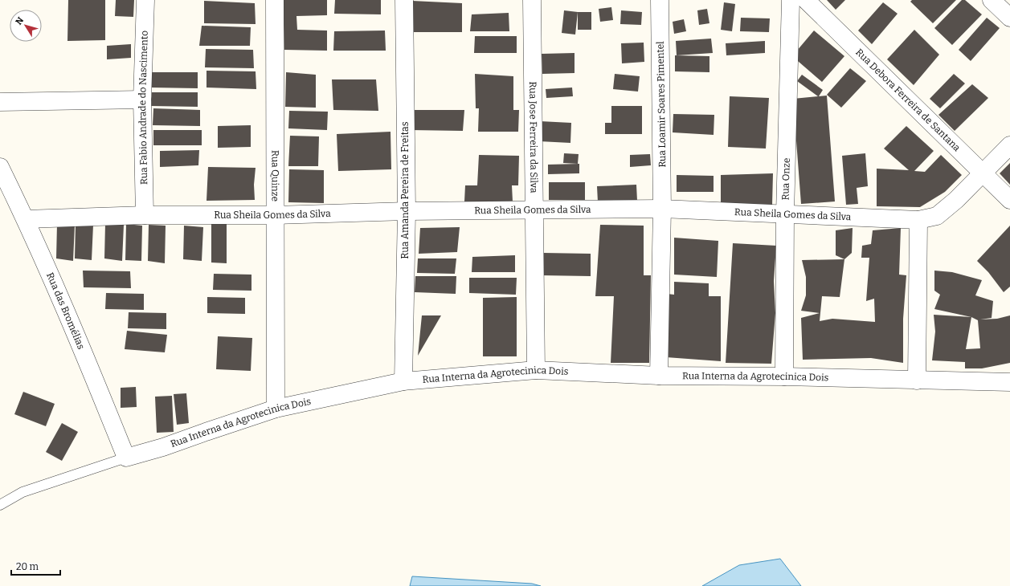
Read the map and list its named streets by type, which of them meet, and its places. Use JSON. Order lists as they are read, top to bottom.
{
  "streets": {
    "street": [
      "Rua Debora Ferreira de Santana",
      "Rua Loamir Soares Pimentel",
      "Rua Fabio Andrade do Nascimento",
      "Rua Jose Ferreira da Silva",
      "Rua Quinze",
      "Rua Onze",
      "Rua Amanda Pereira de Freitas",
      "Rua Sheila Gomes da Silva",
      "Rua das Bromélias",
      "Rua Interna da Agrotecinica Dois"
    ]
  },
  "crossings": [
    ["Rua Debora Ferreira de Santana", "Rua Sheila Gomes da Silva"],
    ["Rua Loamir Soares Pimentel", "Rua Sheila Gomes da Silva"],
    ["Rua Loamir Soares Pimentel", "Rua Interna da Agrotecinica Dois"],
    ["Rua Fabio Andrade do Nascimento", "Rua Sheila Gomes da Silva"],
    ["Rua Jose Ferreira da Silva", "Rua Sheila Gomes da Silva"],
    ["Rua Jose Ferreira da Silva", "Rua Interna da Agrotecinica Dois"],
    ["Rua Quinze", "Rua Sheila Gomes da Silva"],
    ["Rua Quinze", "Rua Interna da Agrotecinica Dois"],
    ["Rua Onze", "Rua Sheila Gomes da Silva"],
    ["Rua Onze", "Rua Interna da Agrotecinica Dois"],
    ["Rua Amanda Pereira de Freitas", "Rua Sheila Gomes da Silva"],
    ["Rua Amanda Pereira de Freitas", "Rua Interna da Agrotecinica Dois"],
    ["Rua Sheila Gomes da Silva", "Rua das Bromélias"],
    ["Rua das Bromélias", "Rua Interna da Agrotecinica Dois"]
  ],
  "scale_bar": "20 m",
  "north": "top left"
}
